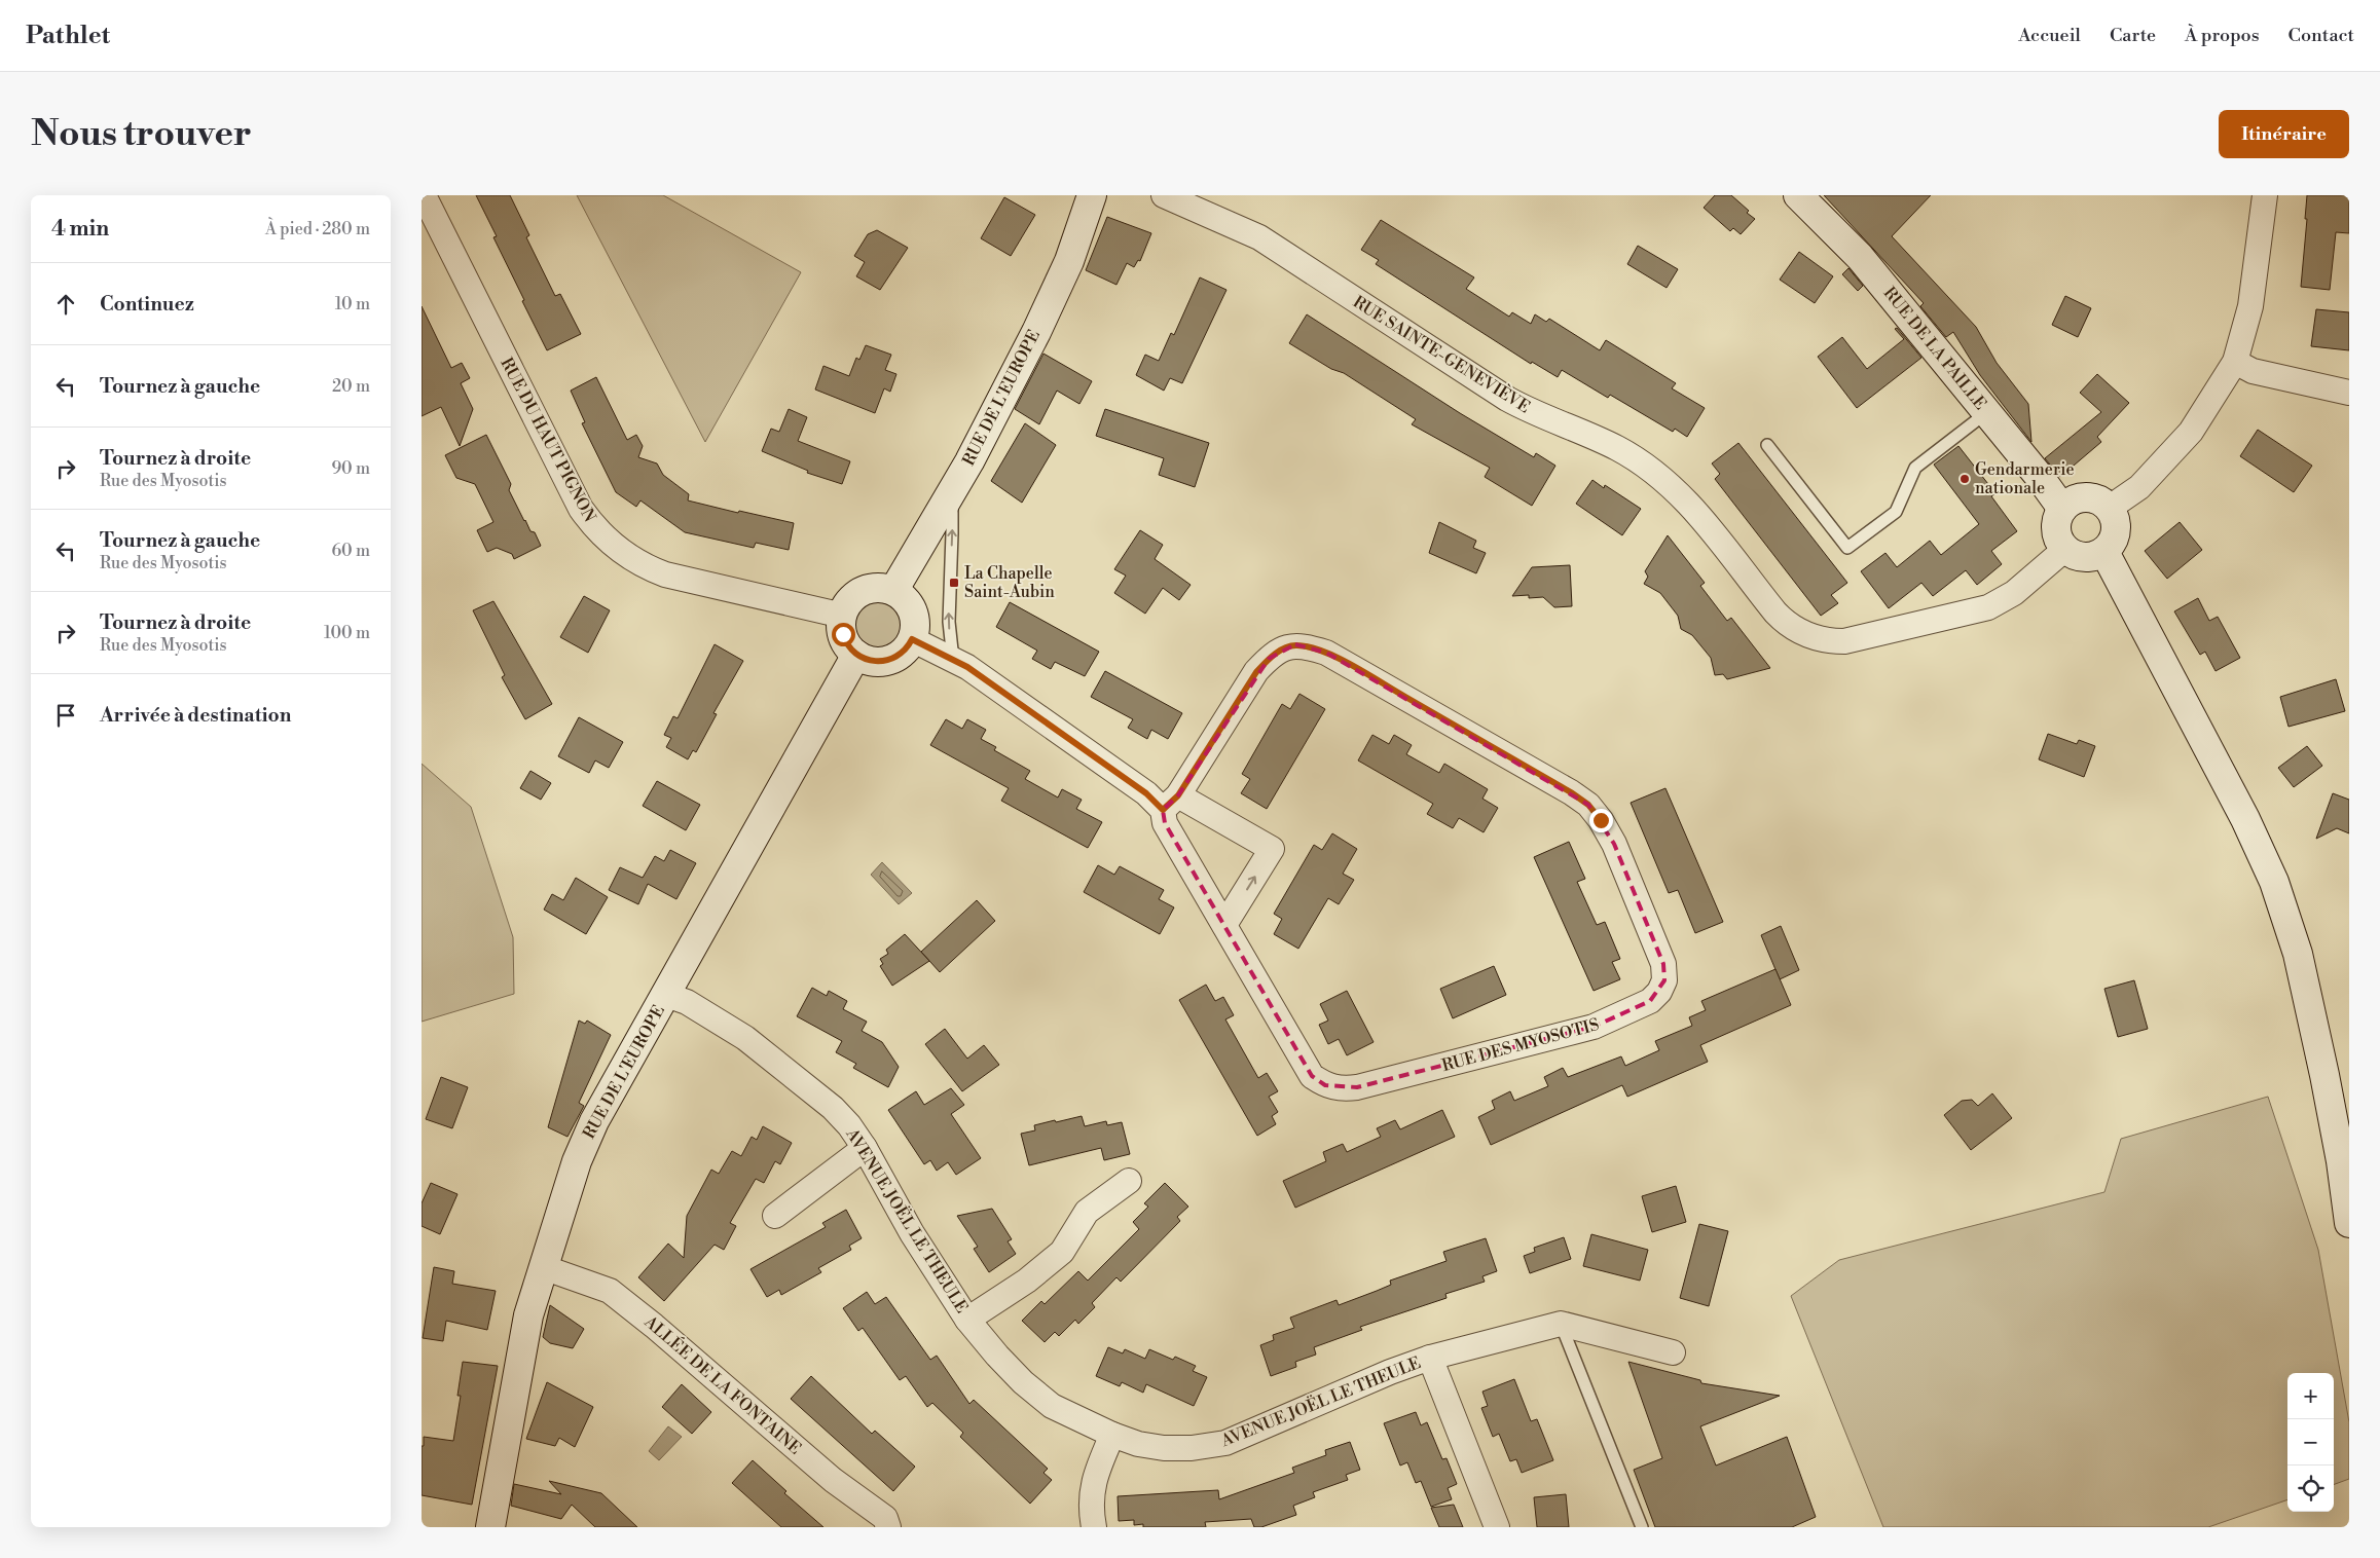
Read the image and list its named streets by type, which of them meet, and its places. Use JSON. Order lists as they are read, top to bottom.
{
  "streets": {
    "street": [
      "RUE DE LA PAILLE",
      "RUE SAINTE-GENEVIÈVE",
      "RUE DE L'EUROPE",
      "RUE DU HAUT PIGNON",
      "RUE DES MYOSOTIS",
      "AVENUE JOËL LE THEULE",
      "ALLÉE DE LA FONTAINE"
    ]
  },
  "crossings": [
    ["RUE DE LA PAILLE", "RUE SAINTE-GENEVIÈVE"],
    ["RUE DE L'EUROPE", "RUE DU HAUT PIGNON"],
    ["RUE DE L'EUROPE", "RUE DES MYOSOTIS"],
    ["RUE DE L'EUROPE", "AVENUE JOËL LE THEULE"],
    ["RUE DE L'EUROPE", "ALLÉE DE LA FONTAINE"],
    ["RUE DU HAUT PIGNON", "RUE DES MYOSOTIS"]
  ],
  "places": {
    "other": ["Gendarmerie nationale"],
    "transit": ["La Chapelle Saint-Aubin"]
  },
  "page": {
    "header": "Pathlet",
    "nav": [
      "Accueil",
      "Carte",
      "À propos",
      "Contact"
    ],
    "buttons": "Itinéraire",
    "title": "Nous trouver",
    "heading": ["4 min", "À pied · 280 m"],
    "list": [
      ["Continuez", "10 m"],
      ["Tournez à gauche", "20 m"],
      ["Tournez à droite", "Rue des Myosotis", "90 m"],
      ["Tournez à gauche", "Rue des Myosotis", "60 m"],
      ["Tournez à droite", "Rue des Myosotis", "100 m"],
      "Arrivée à destination"
    ],
    "map_buttons": ["+", "−"]
  }
}
